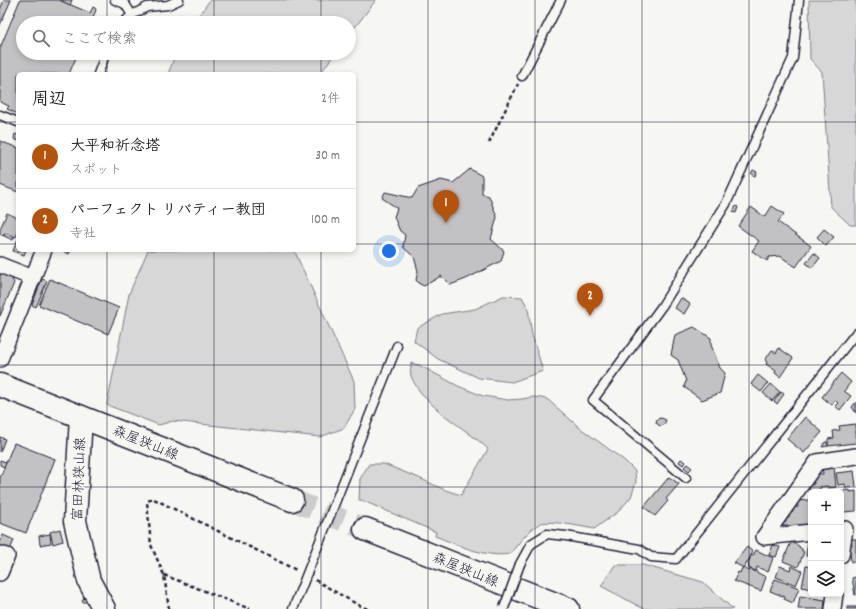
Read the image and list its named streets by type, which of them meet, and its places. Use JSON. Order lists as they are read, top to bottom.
{
  "streets": {
    "main road": ["森屋狭山線", "富田林狭山線"]
  },
  "crossings": [
    ["森屋狭山線", "富田林狭山線"]
  ],
  "page": {
    "search": "ここで検索",
    "heading": ["周辺", "2件"],
    "list": [
      {
        "mark": "1",
        "name": "大平和祈念塔",
        "note": "スポット",
        "value": "30 m"
      },
      {
        "mark": "2",
        "name": "パーフェクト リバティー教団",
        "note": "寺社",
        "value": "100 m"
      }
    ],
    "pins": ["1", "2"],
    "map_buttons": ["+", "−"]
  }
}
